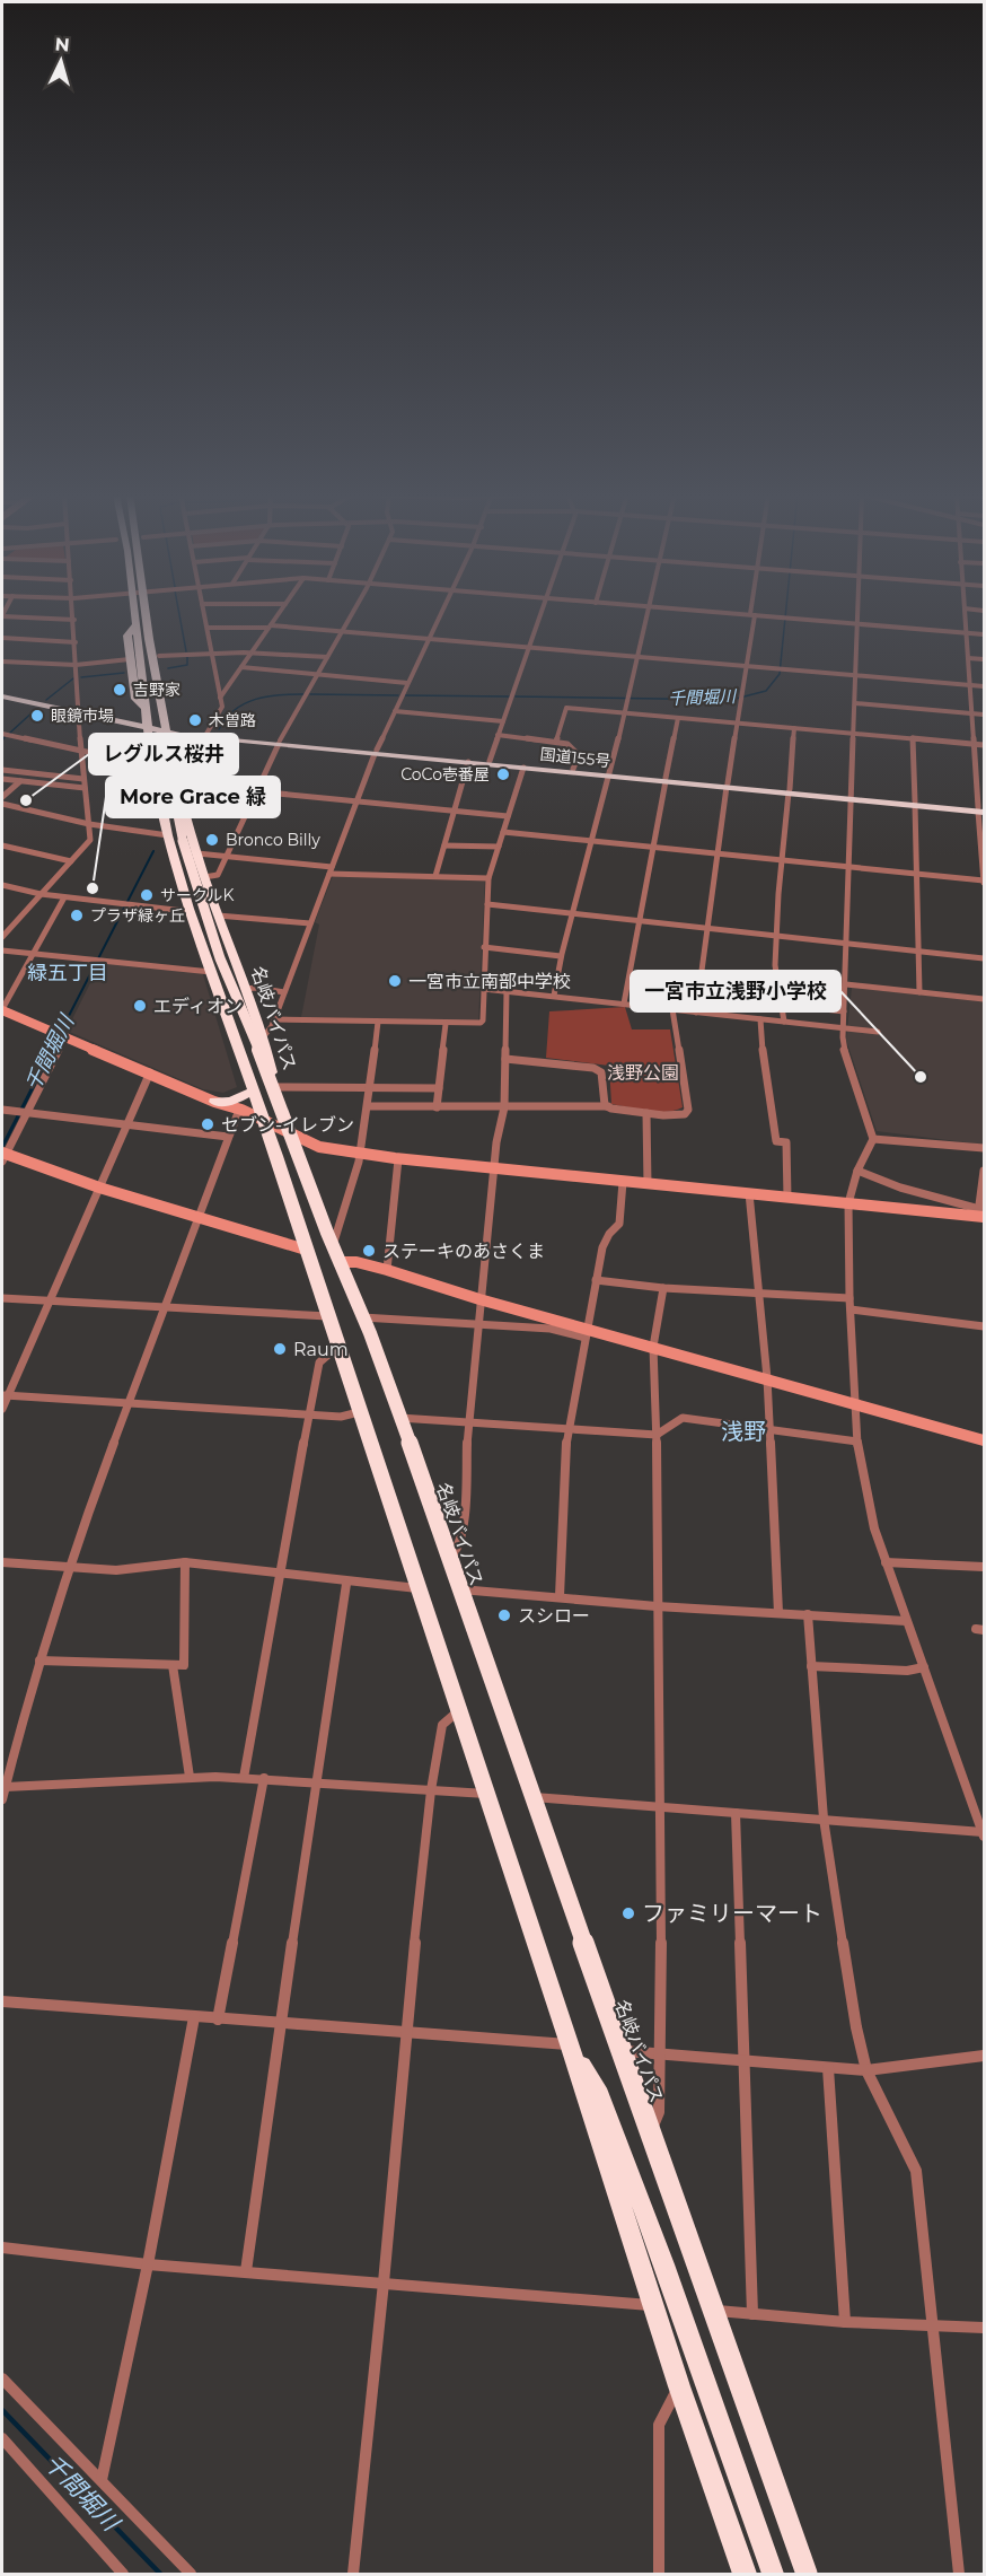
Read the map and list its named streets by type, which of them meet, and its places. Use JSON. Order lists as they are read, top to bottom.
{
  "streets": {
    "highway": ["国道155号", "名岐バイパス"]
  },
  "crossings": [
    ["国道155号", "名岐バイパス"]
  ],
  "districts": ["緑五丁目", "浅野"],
  "water": ["千間堀川"],
  "parks": ["浅野公園"],
  "places": [
    "吉野家",
    "眼鏡市場",
    "木曽路",
    "CoCo壱番屋",
    "レグルス桜井",
    "Bronco Billy",
    "More Grace 緑",
    "サークルK",
    "プラザ緑ヶ丘",
    "一宮市立南部中学校",
    "エディオン",
    "一宮市立浅野小学校",
    "セブン-イレブン",
    "ステーキのあさくま",
    "Raum",
    "スシロー",
    "ファミリーマート"
  ],
  "north": "top"
}
